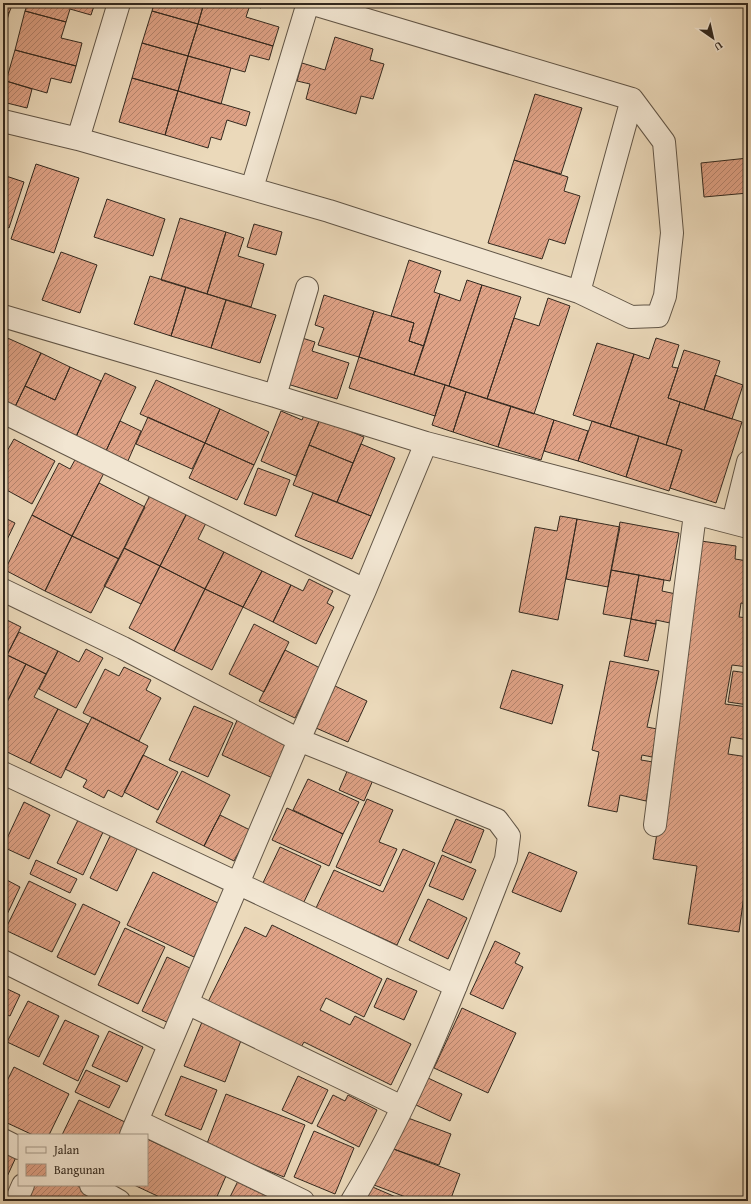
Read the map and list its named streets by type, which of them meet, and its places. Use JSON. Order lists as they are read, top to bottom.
{
  "legend": ["Jalan", "Bangunan"],
  "north": "bottom right"
}
